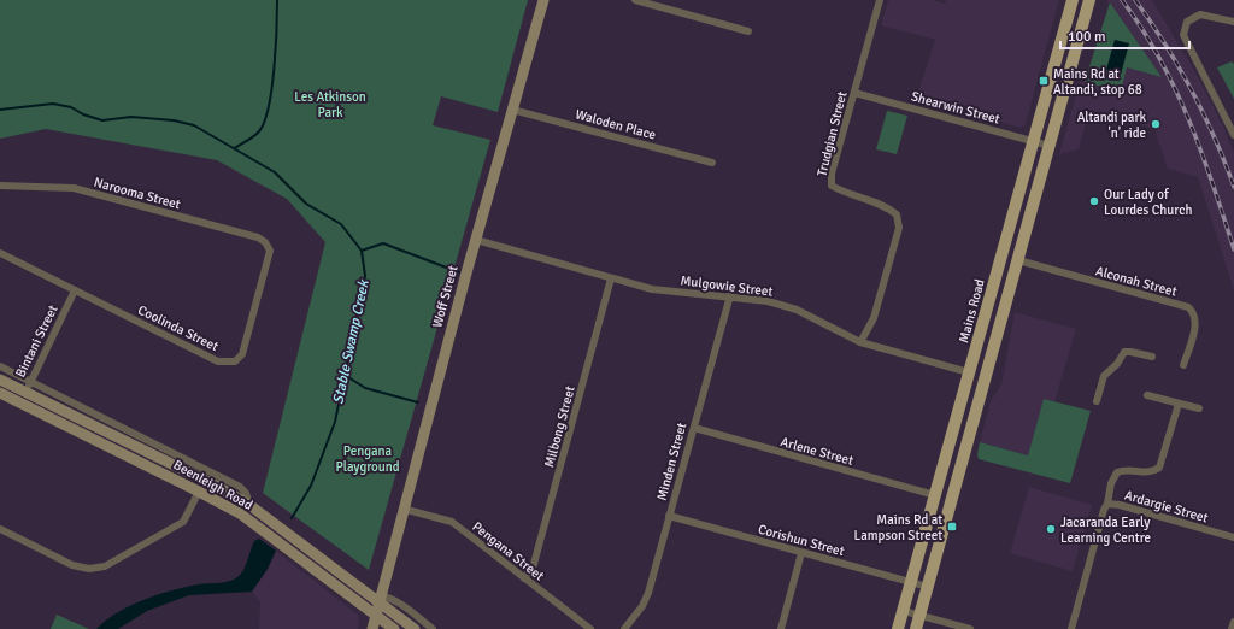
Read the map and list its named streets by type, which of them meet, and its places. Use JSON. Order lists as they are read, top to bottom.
{
  "streets": {
    "main road": ["Woff Street", "Mains Road", "Beenleigh Road"],
    "street": [
      "Shearwin Street",
      "Waloden Place",
      "Trudgian Street",
      "Narooma Street",
      "Alconah Street",
      "Mulgowie Street",
      "Coolinda Street",
      "Bintani Street",
      "Milbong Street",
      "Arlene Street",
      "Minden Street",
      "Ardargie Street",
      "Corishun Street",
      "Pengana Street"
    ]
  },
  "crossings": [
    ["Shearwin Street", "Trudgian Street"],
    ["Shearwin Street", "Mains Road"],
    ["Waloden Place", "Woff Street"],
    ["Trudgian Street", "Mulgowie Street"],
    ["Narooma Street", "Coolinda Street"],
    ["Mulgowie Street", "Woff Street"],
    ["Mulgowie Street", "Mains Road"],
    ["Mulgowie Street", "Milbong Street"],
    ["Mulgowie Street", "Minden Street"],
    ["Woff Street", "Beenleigh Road"],
    ["Woff Street", "Pengana Street"],
    ["Mains Road", "Arlene Street"],
    ["Mains Road", "Corishun Street"],
    ["Coolinda Street", "Bintani Street"],
    ["Bintani Street", "Beenleigh Road"],
    ["Milbong Street", "Pengana Street"],
    ["Arlene Street", "Minden Street"],
    ["Minden Street", "Corishun Street"]
  ],
  "water": ["Stable Swamp Creek"],
  "parks": ["Les Atkinson Park", "Pengana Playground"],
  "places": {
    "transit": ["Mains Rd at Altandi, stop 68", "Mains Rd at Lampson Street"],
    "other": ["Altandi park 'n' ride", "Our Lady of Lourdes Church", "Jacaranda Early Learning Centre"]
  },
  "scale_bar": "100 m"
}
